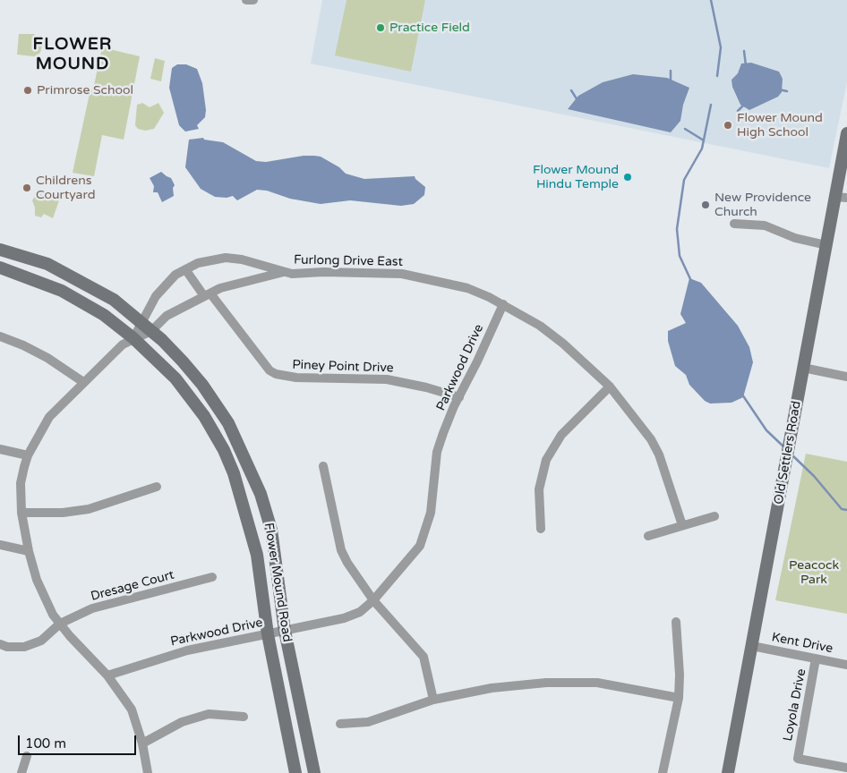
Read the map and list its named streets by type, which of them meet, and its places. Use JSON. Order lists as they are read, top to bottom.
{
  "streets": {
    "main road": ["Old Settlers Road", "Flower Mound Road"],
    "street": [
      "Furlong Drive East",
      "Piney Point Drive",
      "Parkwood Drive",
      "Dresage Court",
      "Kent Drive",
      "Loyola Drive"
    ]
  },
  "crossings": [
    ["Furlong Drive East", "Piney Point Drive"],
    ["Furlong Drive East", "Parkwood Drive"],
    ["Furlong Drive East", "Flower Mound Road"],
    ["Piney Point Drive", "Parkwood Drive"],
    ["Parkwood Drive", "Flower Mound Road"],
    ["Old Settlers Road", "Kent Drive"],
    ["Kent Drive", "Loyola Drive"]
  ],
  "districts": ["FLOWER MOUND"],
  "parks": ["Peacock Park"],
  "places": [
    "Practice Field",
    "Primrose School",
    "Flower Mound High School",
    "Flower Mound Hindu Temple",
    "Childrens Courtyard",
    "New Providence Church"
  ],
  "scale_bar": "100 m"
}
